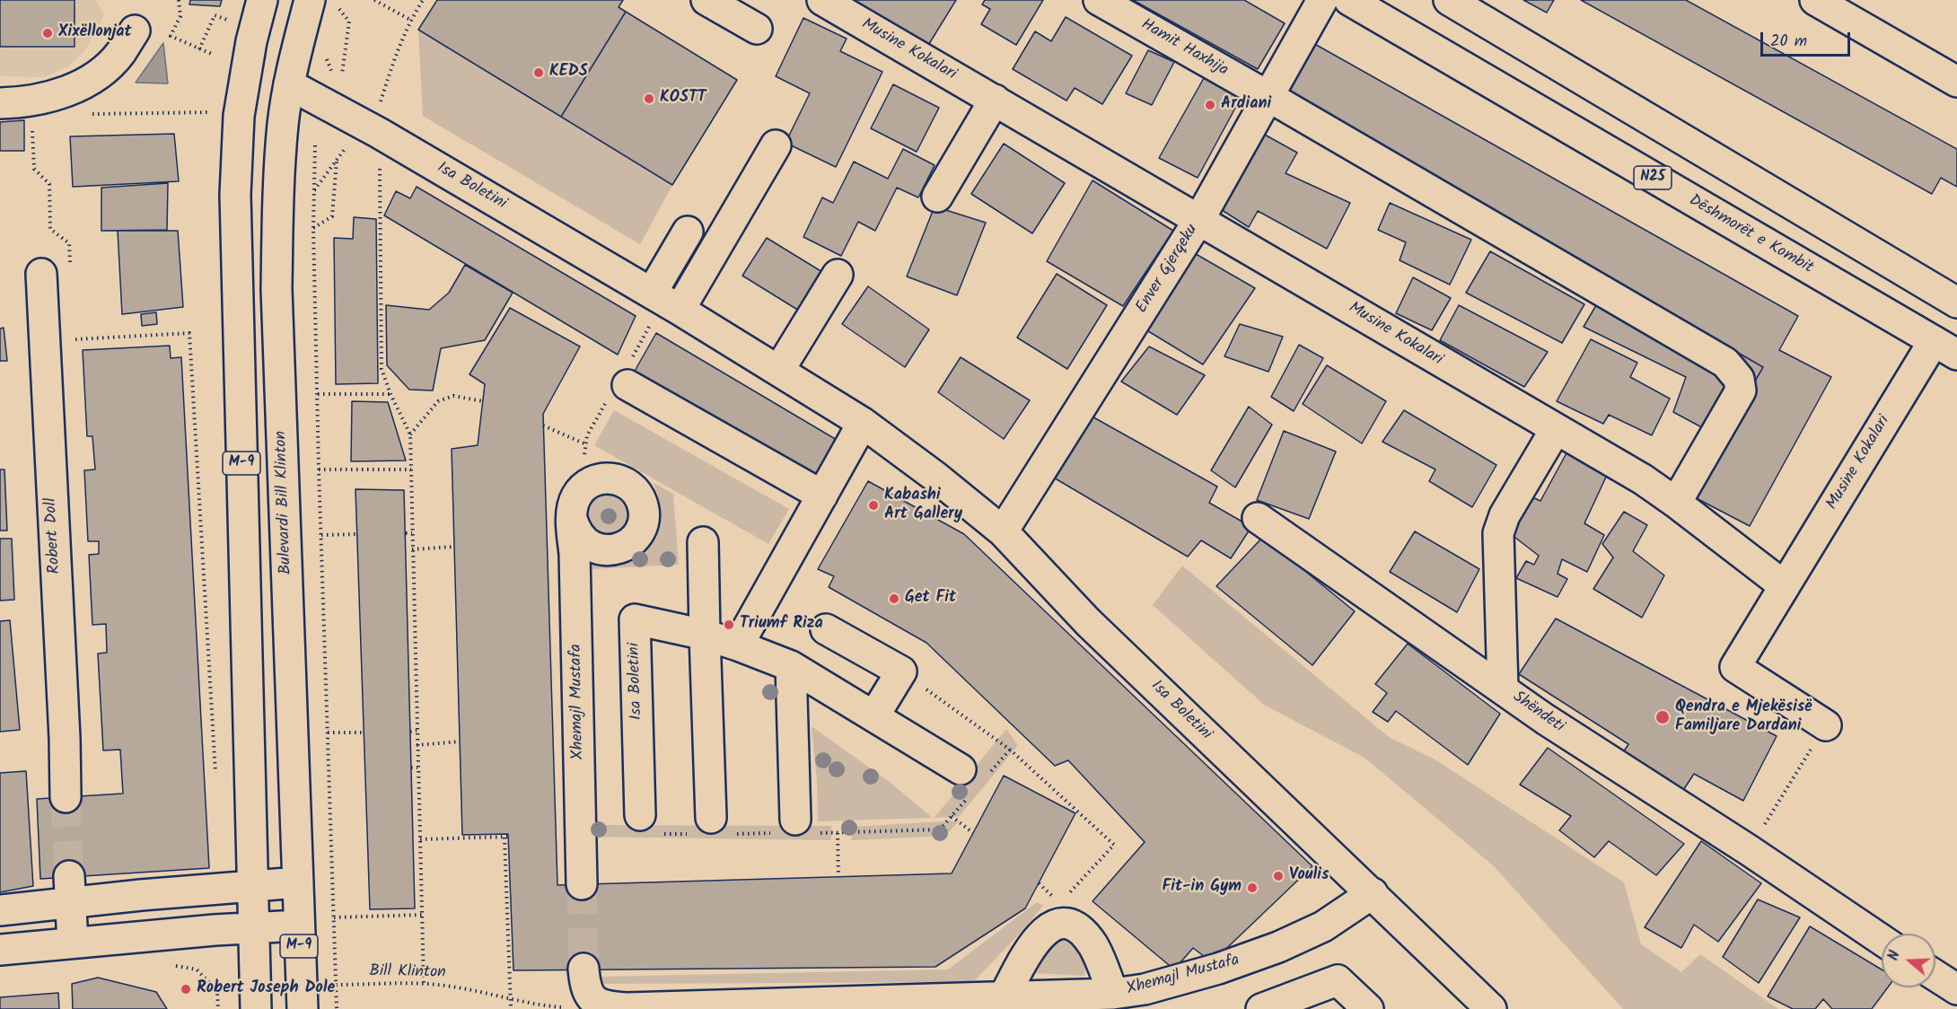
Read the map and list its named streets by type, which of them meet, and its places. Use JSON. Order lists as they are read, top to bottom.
{
  "streets": {
    "street": [
      "Hamit Haxhija",
      "Musine Kokalari",
      "N25",
      "Isa Boletini",
      "Dëshmorët e Kombit",
      "Enver Gjerqeku",
      "M-9",
      "Bulevardi Bill Klinton",
      "Robert Doll",
      "Xhemajl Mustafa",
      "Shëndeti"
    ],
    "path": ["Bill Klinton"]
  },
  "crossings": [
    ["Hamit Haxhija", "Musine Kokalari"],
    ["Hamit Haxhija", "Enver Gjerqeku"],
    ["Musine Kokalari", "Dëshmorët e Kombit"],
    ["Musine Kokalari", "Enver Gjerqeku"],
    ["Musine Kokalari", "Shëndeti"],
    ["Isa Boletini", "Enver Gjerqeku"],
    ["Isa Boletini", "Bulevardi Bill Klinton"],
    ["Isa Boletini", "Xhemajl Mustafa"],
    ["Xhemajl Mustafa", "Bill Klinton"]
  ],
  "places": [
    "Xixëllonjat",
    "KEDS",
    "KOSTT",
    "Ardiani",
    "Kabashi Art Gallery",
    "Get Fit",
    "Triumf Riza",
    "Qendra e Mjekësisë Familjare Dardani",
    "Voulis",
    "Fit-in Gym",
    "Robert Joseph Dole"
  ],
  "scale_bar": "20 m",
  "north": "left"
}
